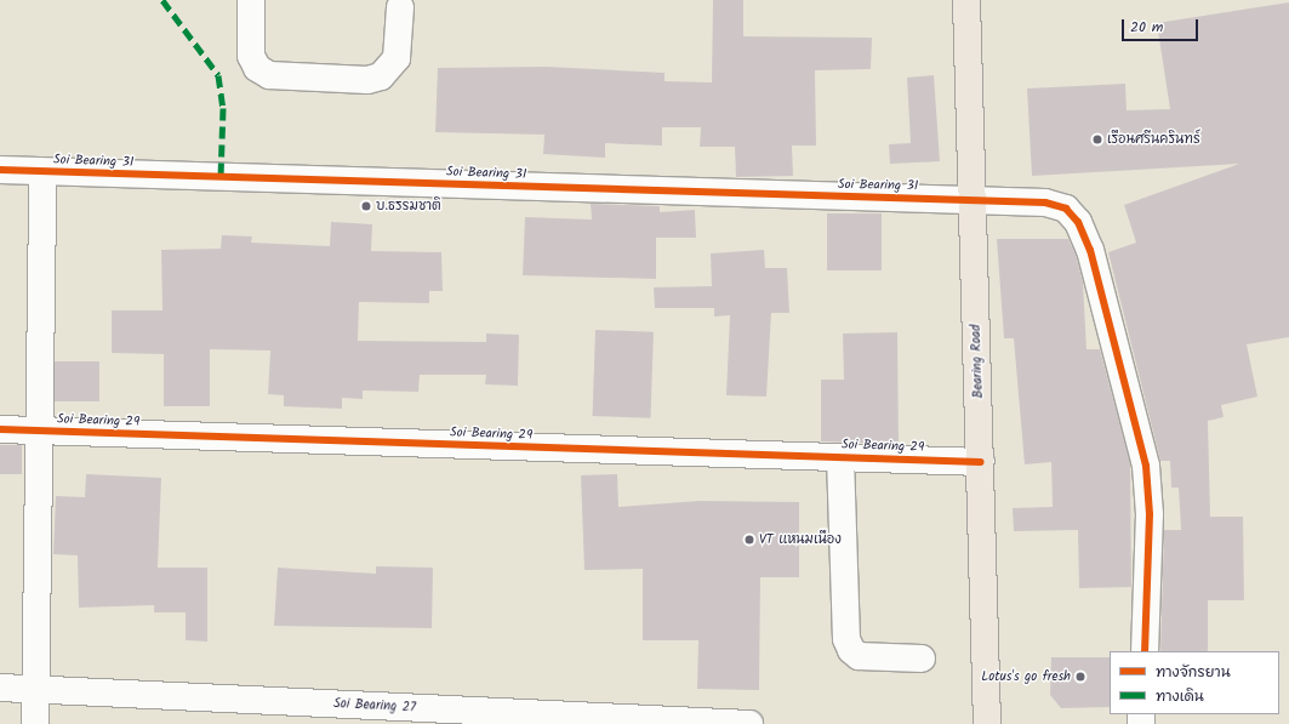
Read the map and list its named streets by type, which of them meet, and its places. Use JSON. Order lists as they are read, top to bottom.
{
  "streets": {
    "main road": ["Bearing Road"],
    "street": ["Soi Bearing 31", "Soi Bearing 29", "Soi Bearing 27"]
  },
  "crossings": [
    ["Soi Bearing 31", "Bearing Road"],
    ["Bearing Road", "Soi Bearing 29"]
  ],
  "places": [
    "เรือนศรีนครินทร์",
    "บ.ธรรมชาติ",
    "VT แหนมเนือง",
    "Lotus's go fresh"
  ],
  "legend": ["ทางจักรยาน", "ทางเดิน"],
  "scale_bar": "20 m"
}
